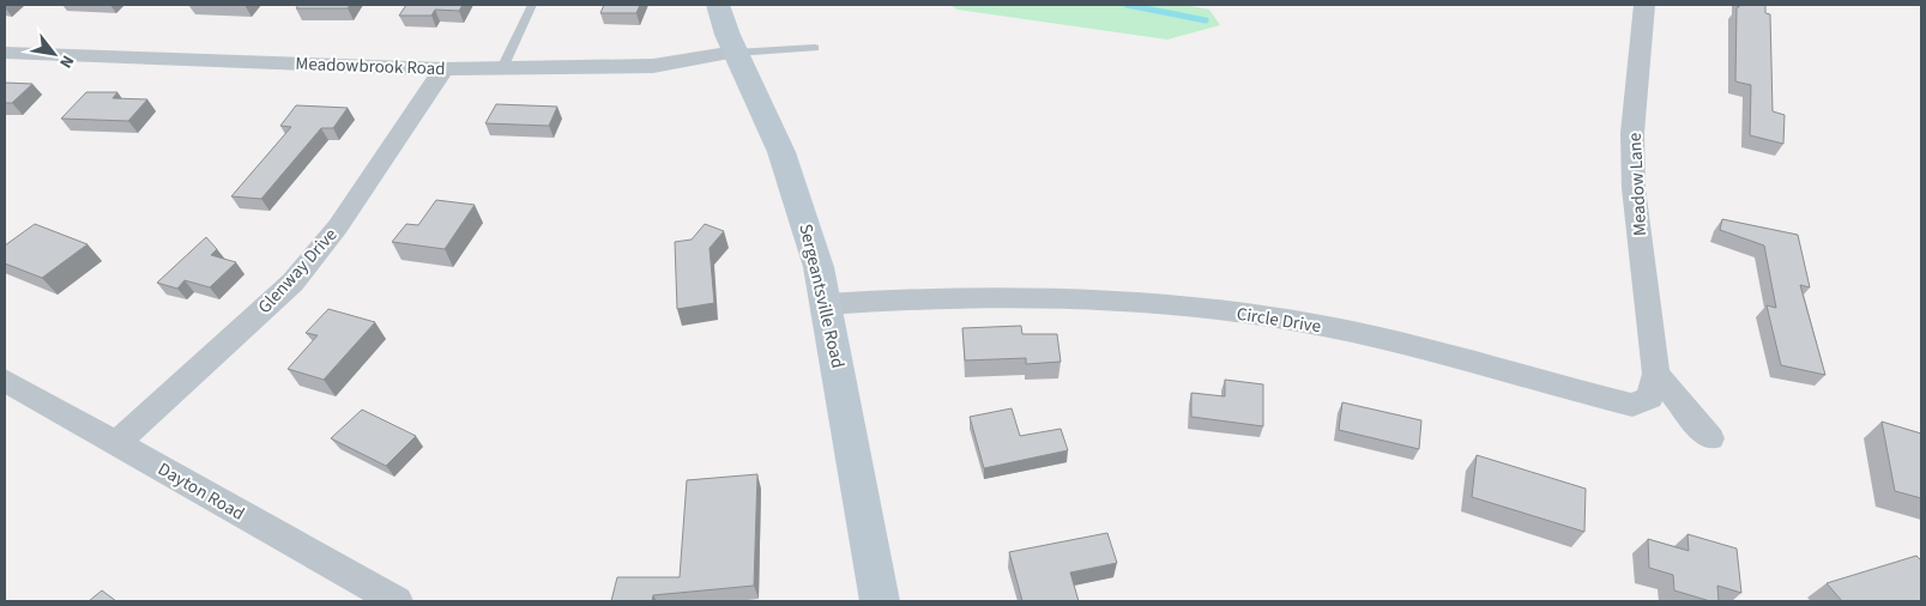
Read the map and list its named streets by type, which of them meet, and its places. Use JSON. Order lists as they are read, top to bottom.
{
  "streets": {
    "main road": ["Sergeantsville Road"],
    "street": [
      "Meadowbrook Road",
      "Meadow Lane",
      "Glenway Drive",
      "Circle Drive",
      "Dayton Road"
    ]
  },
  "crossings": [
    ["Meadowbrook Road", "Glenway Drive"],
    ["Meadowbrook Road", "Sergeantsville Road"],
    ["Meadow Lane", "Circle Drive"],
    ["Glenway Drive", "Dayton Road"],
    ["Sergeantsville Road", "Circle Drive"]
  ],
  "north": "bottom right"
}
